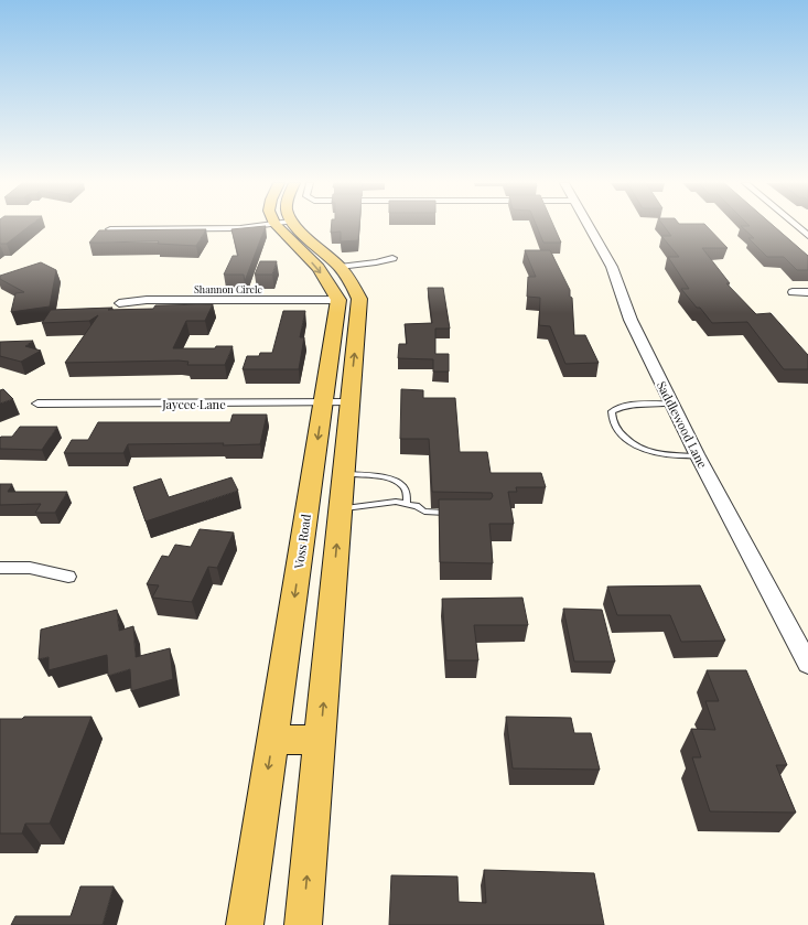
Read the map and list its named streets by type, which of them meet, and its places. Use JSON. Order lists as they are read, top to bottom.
{
  "streets": {
    "main road": ["Voss Road"],
    "street": ["Shannon Circle", "Jaycee Lane", "Saddlewood Lane"]
  },
  "crossings": [
    ["Shannon Circle", "Voss Road"],
    ["Jaycee Lane", "Voss Road"]
  ]
}
